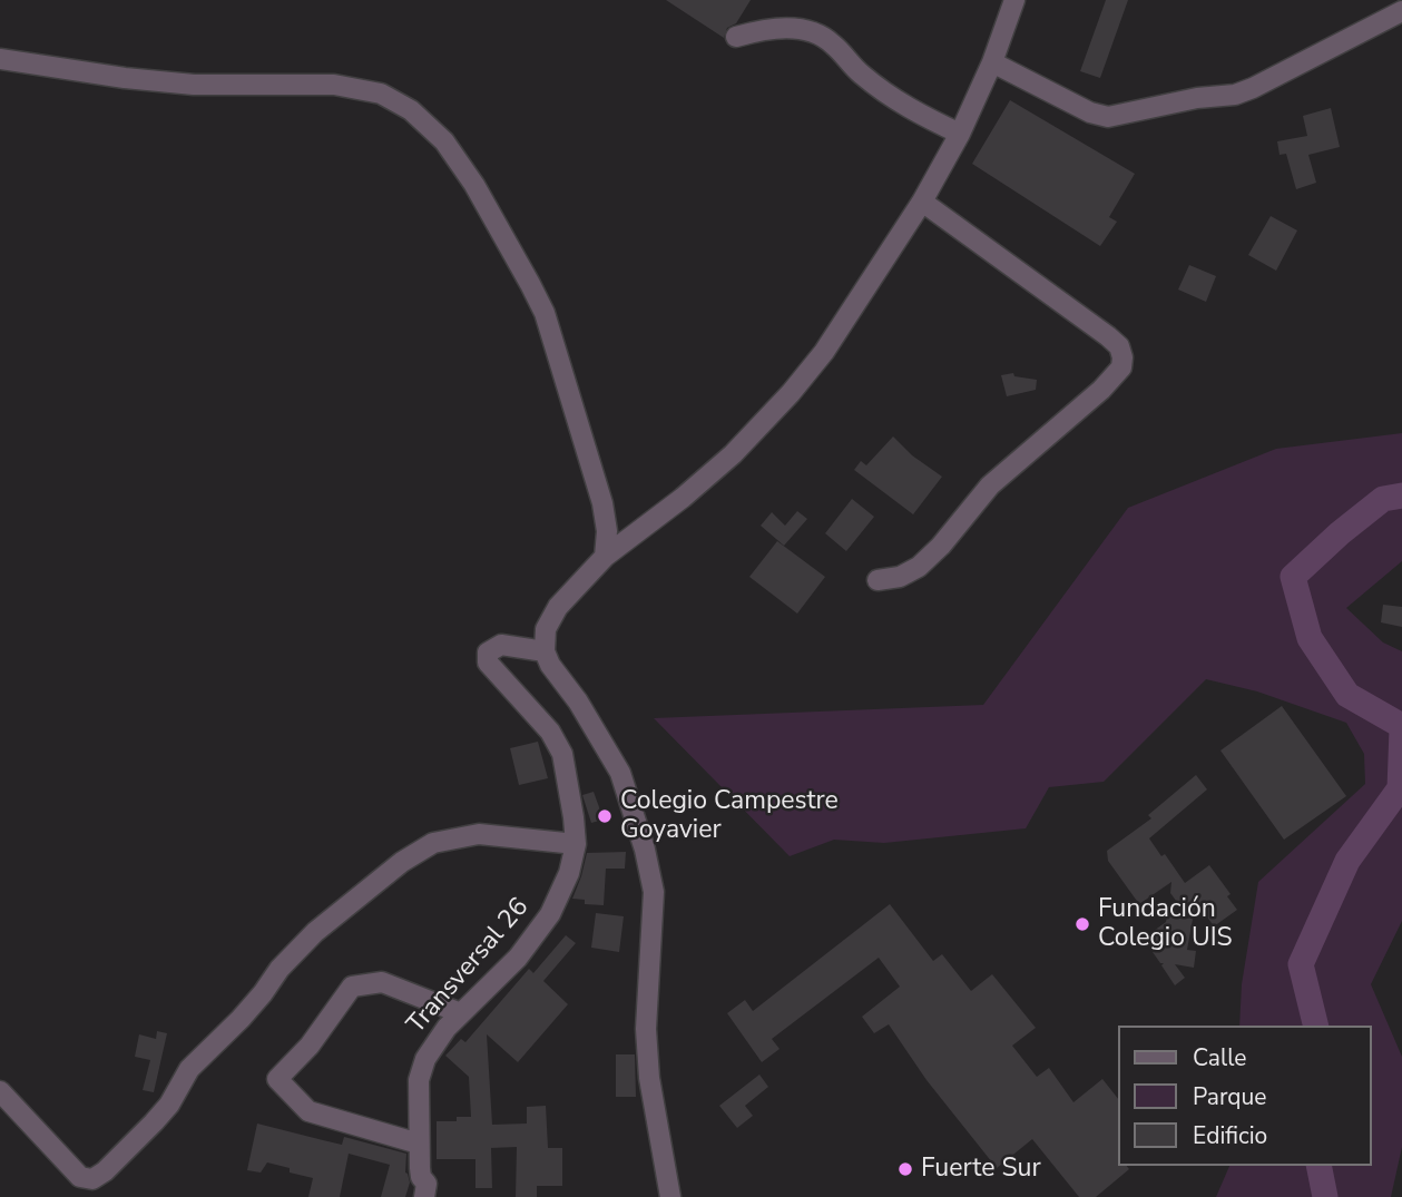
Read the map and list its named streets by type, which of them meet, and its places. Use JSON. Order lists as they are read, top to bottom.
{
  "streets": {
    "street": ["Transversal 26"]
  },
  "places": ["Colegio Campestre Goyavier", "Fundación Colegio UIS", "Fuerte Sur"],
  "legend": ["Calle", "Parque", "Edificio"]
}
